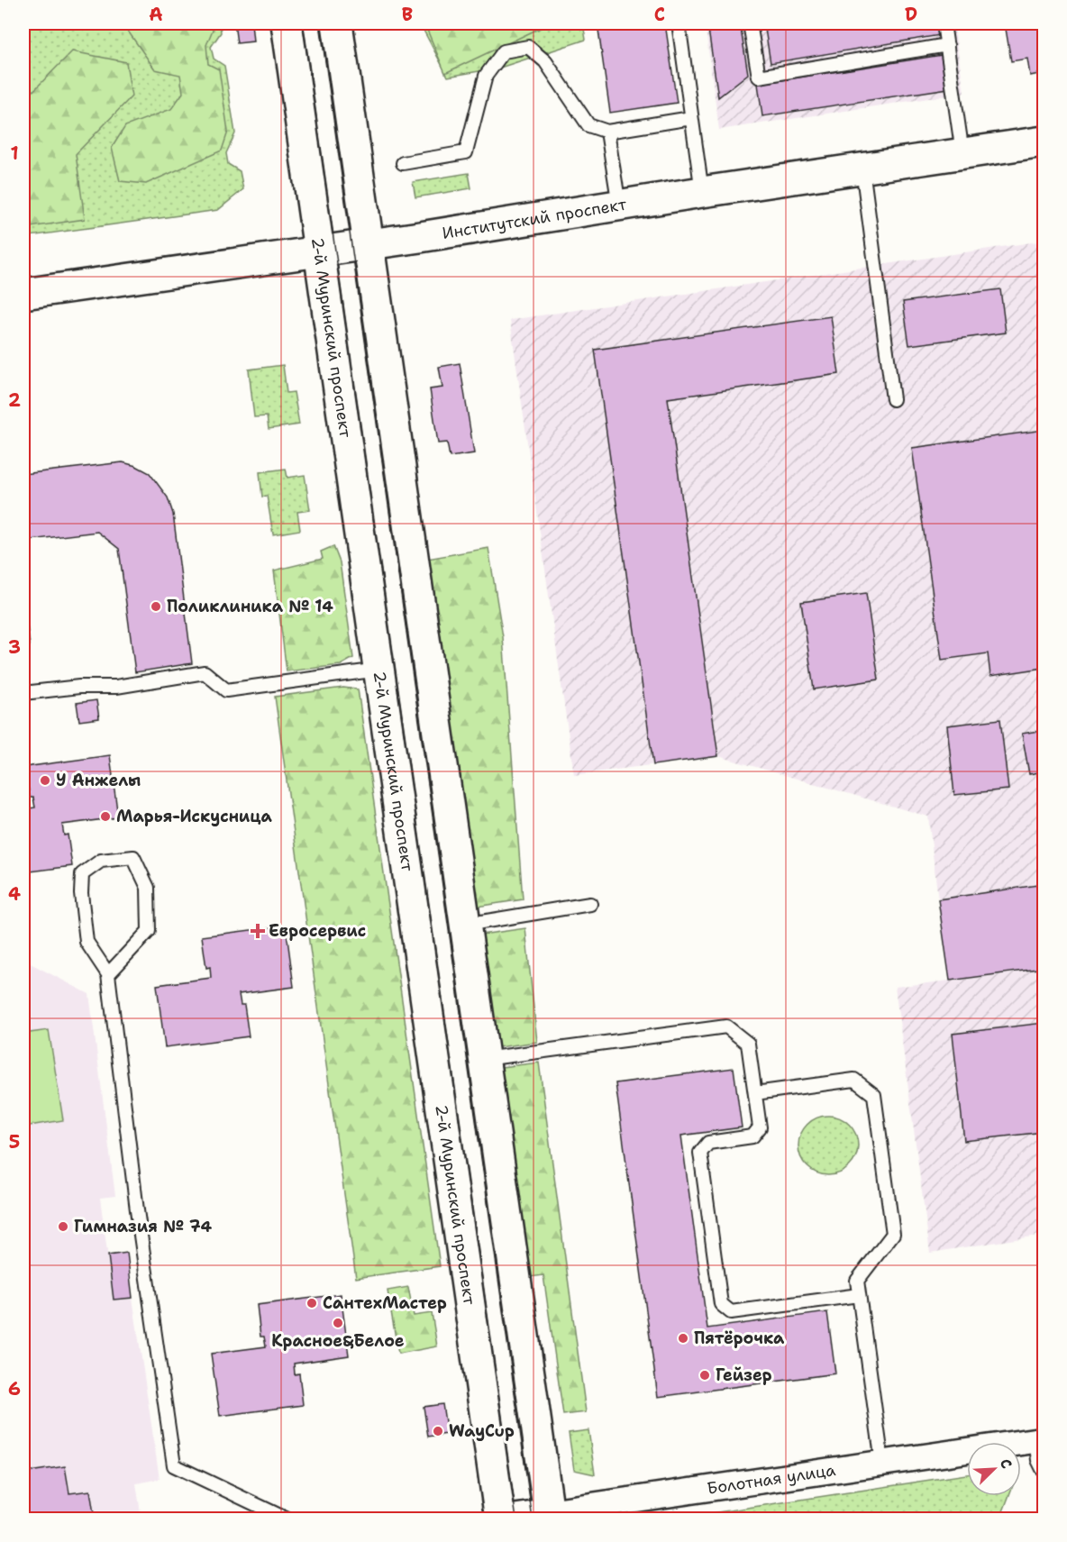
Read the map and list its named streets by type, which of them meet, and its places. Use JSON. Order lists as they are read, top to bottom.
{
  "streets": {
    "main road": ["Институтский проспект", "2-й Муринский проспект"],
    "street": ["Болотная улица"]
  },
  "crossings": [
    ["Институтский проспект", "2-й Муринский проспект"],
    ["2-й Муринский проспект", "Болотная улица"]
  ],
  "places": {
    "other": [
      "Поликлиника № 14",
      "У Анжелы",
      "Марья-Искусница",
      "Гимназия № 74",
      "СантехМастер",
      "Красное&Белое",
      "Пятёрочка",
      "Гейзер",
      "WayCup"
    ],
    "health": ["Евросервис"]
  },
  "north": "top right",
  "grid": {
    "columns": [
      "A",
      "B",
      "C",
      "D"
    ],
    "rows": [
      "1",
      "2",
      "3",
      "4",
      "5",
      "6"
    ]
  }
}
